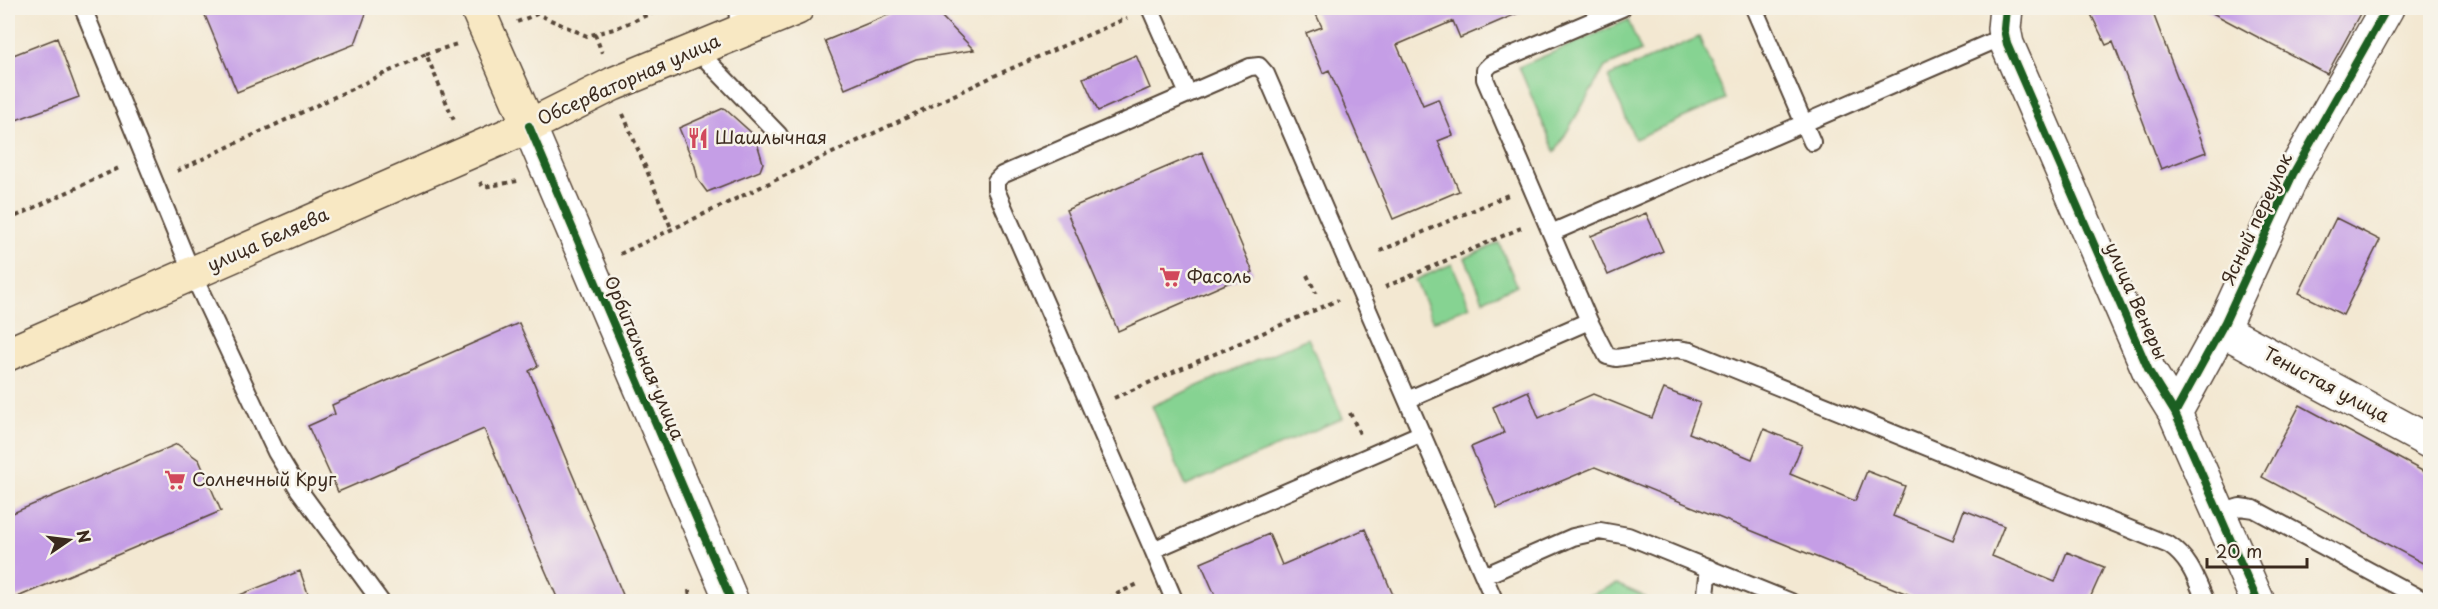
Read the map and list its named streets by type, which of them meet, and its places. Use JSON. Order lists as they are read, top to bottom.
{
  "streets": {
    "main road": ["Обсерваторная улица", "улица Беляева", "Орбитальная улица"],
    "street": ["Ясный переулок", "улица Венеры", "Тенистая улица"]
  },
  "crossings": [
    ["Обсерваторная улица", "улица Беляева"],
    ["Обсерваторная улица", "Орбитальная улица"],
    ["Ясный переулок", "улица Венеры"],
    ["Ясный переулок", "Тенистая улица"],
    ["улица Беляева", "Орбитальная улица"]
  ],
  "places": {
    "restaurant": ["Шашлычная"],
    "supermarket": ["Фасоль", "Солнечный Круг"]
  },
  "scale_bar": "20 m",
  "north": "right"
}
